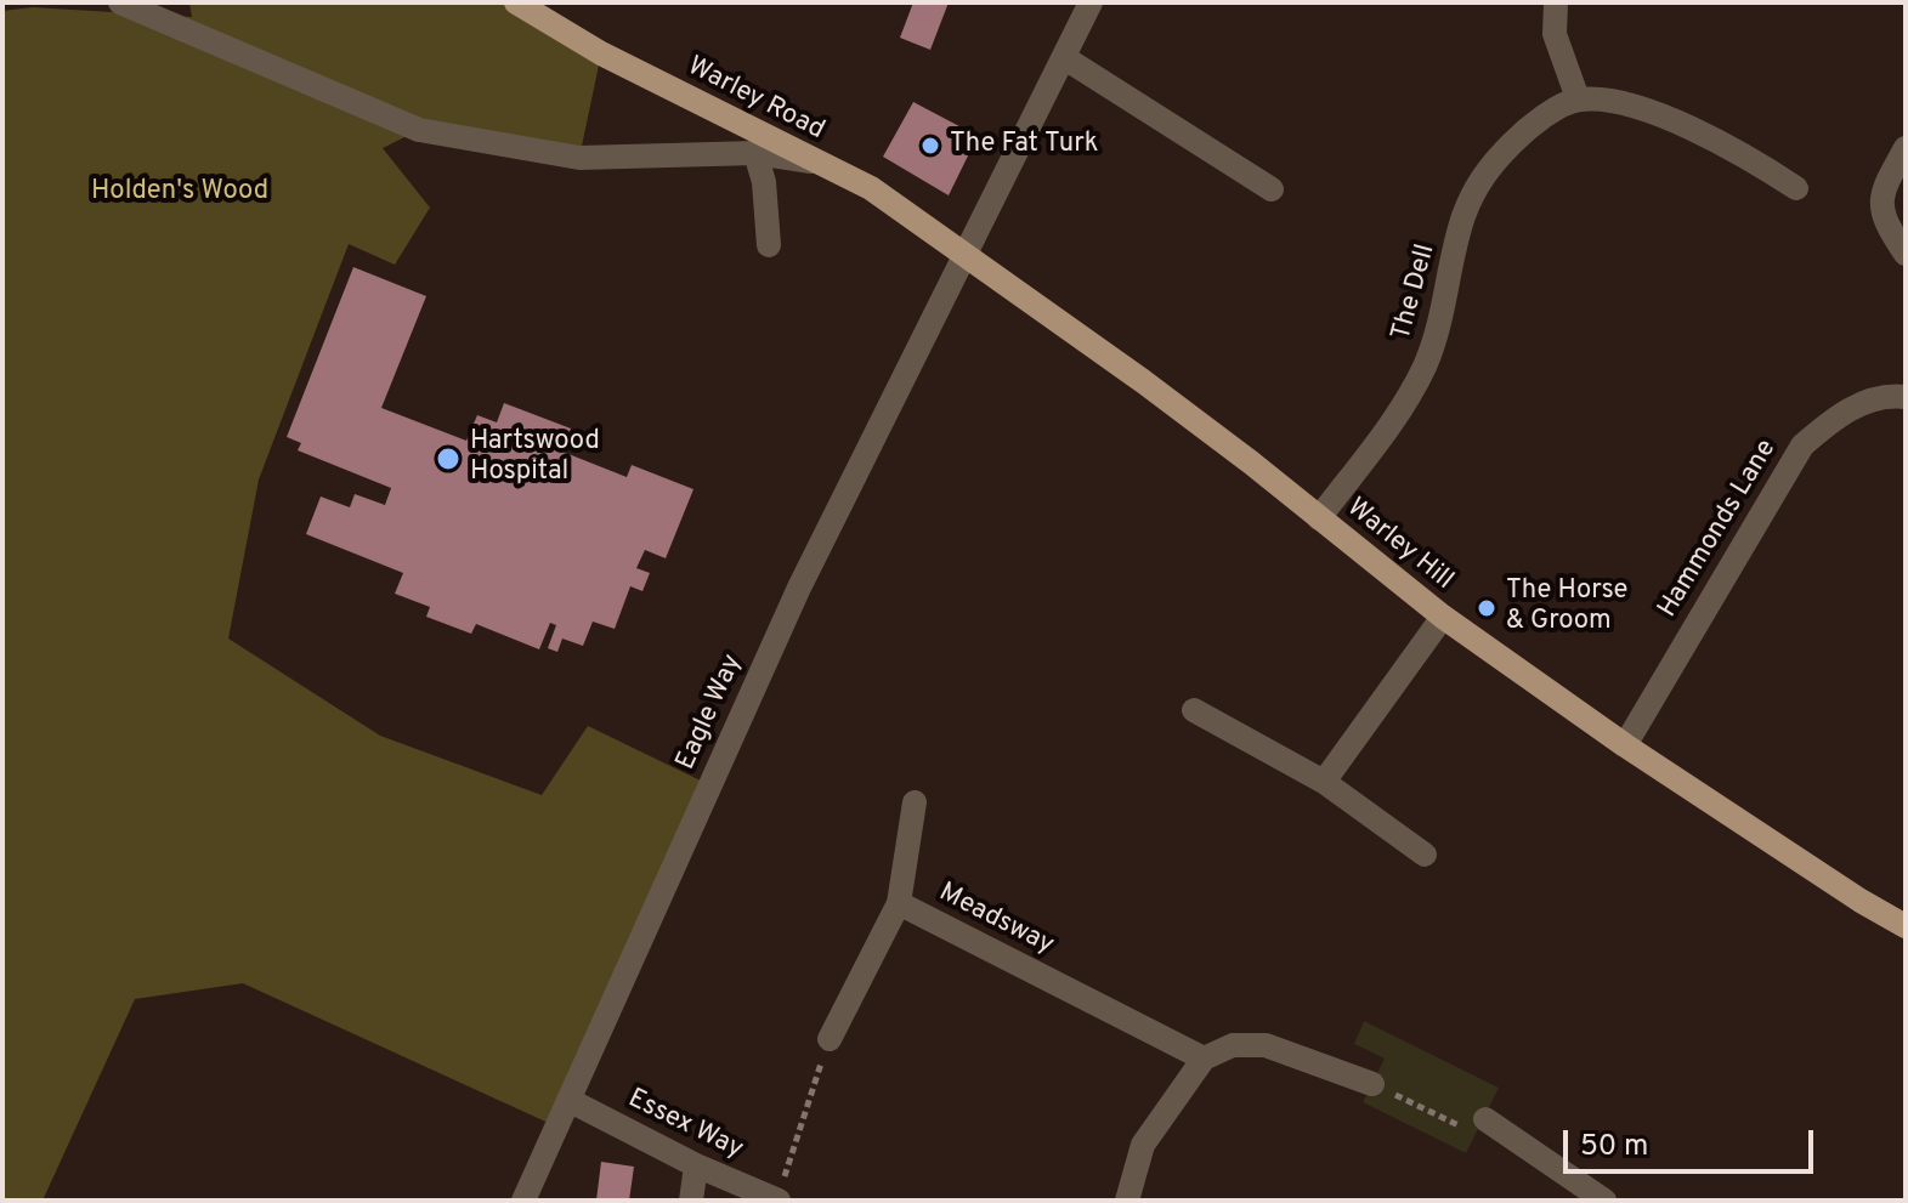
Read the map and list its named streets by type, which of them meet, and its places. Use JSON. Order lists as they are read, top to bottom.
{
  "streets": {
    "main road": ["Warley Road", "Warley Hill"],
    "street": [
      "The Dell",
      "Hammonds Lane",
      "Eagle Way",
      "Meadsway",
      "Essex Way"
    ]
  },
  "crossings": [
    ["Warley Road", "Warley Hill"],
    ["Warley Road", "Eagle Way"],
    ["The Dell", "Warley Hill"],
    ["Hammonds Lane", "Warley Hill"],
    ["Warley Hill", "Eagle Way"],
    ["Eagle Way", "Essex Way"]
  ],
  "parks": ["Holden's Wood"],
  "places": ["The Fat Turk", "Hartswood Hospital", "The Horse & Groom"],
  "scale_bar": "50 m"
}
